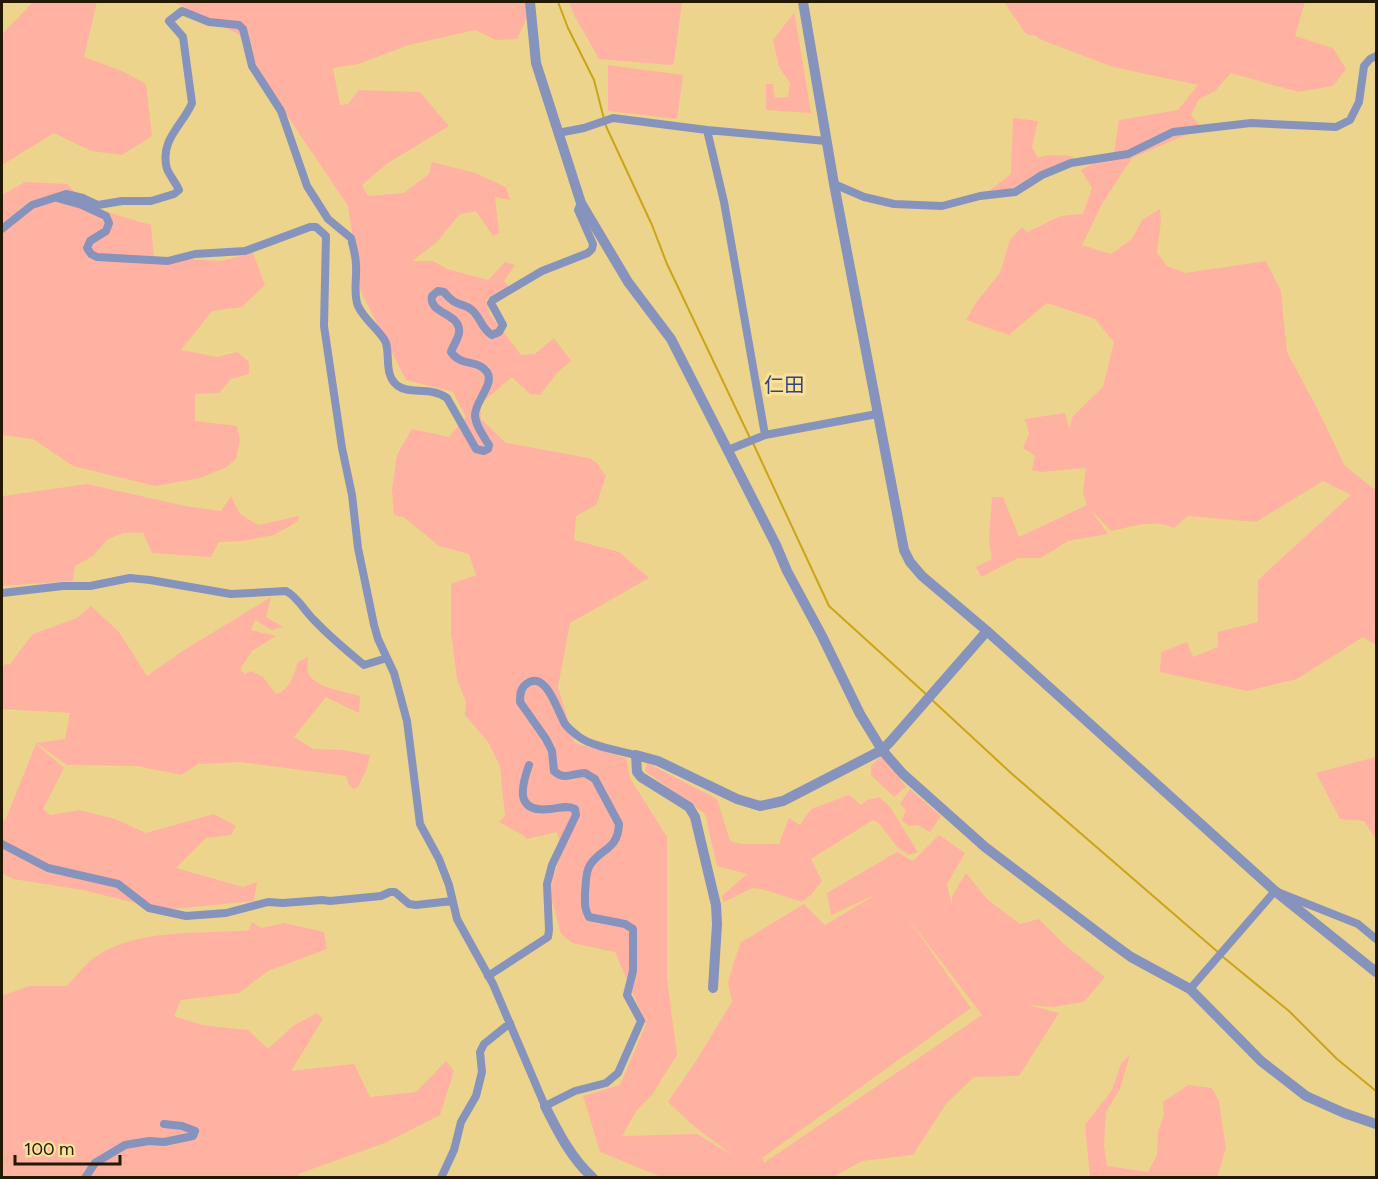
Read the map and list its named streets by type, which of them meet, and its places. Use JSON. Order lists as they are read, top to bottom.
{
  "districts": ["仁田"],
  "scale_bar": "100 m"
}
